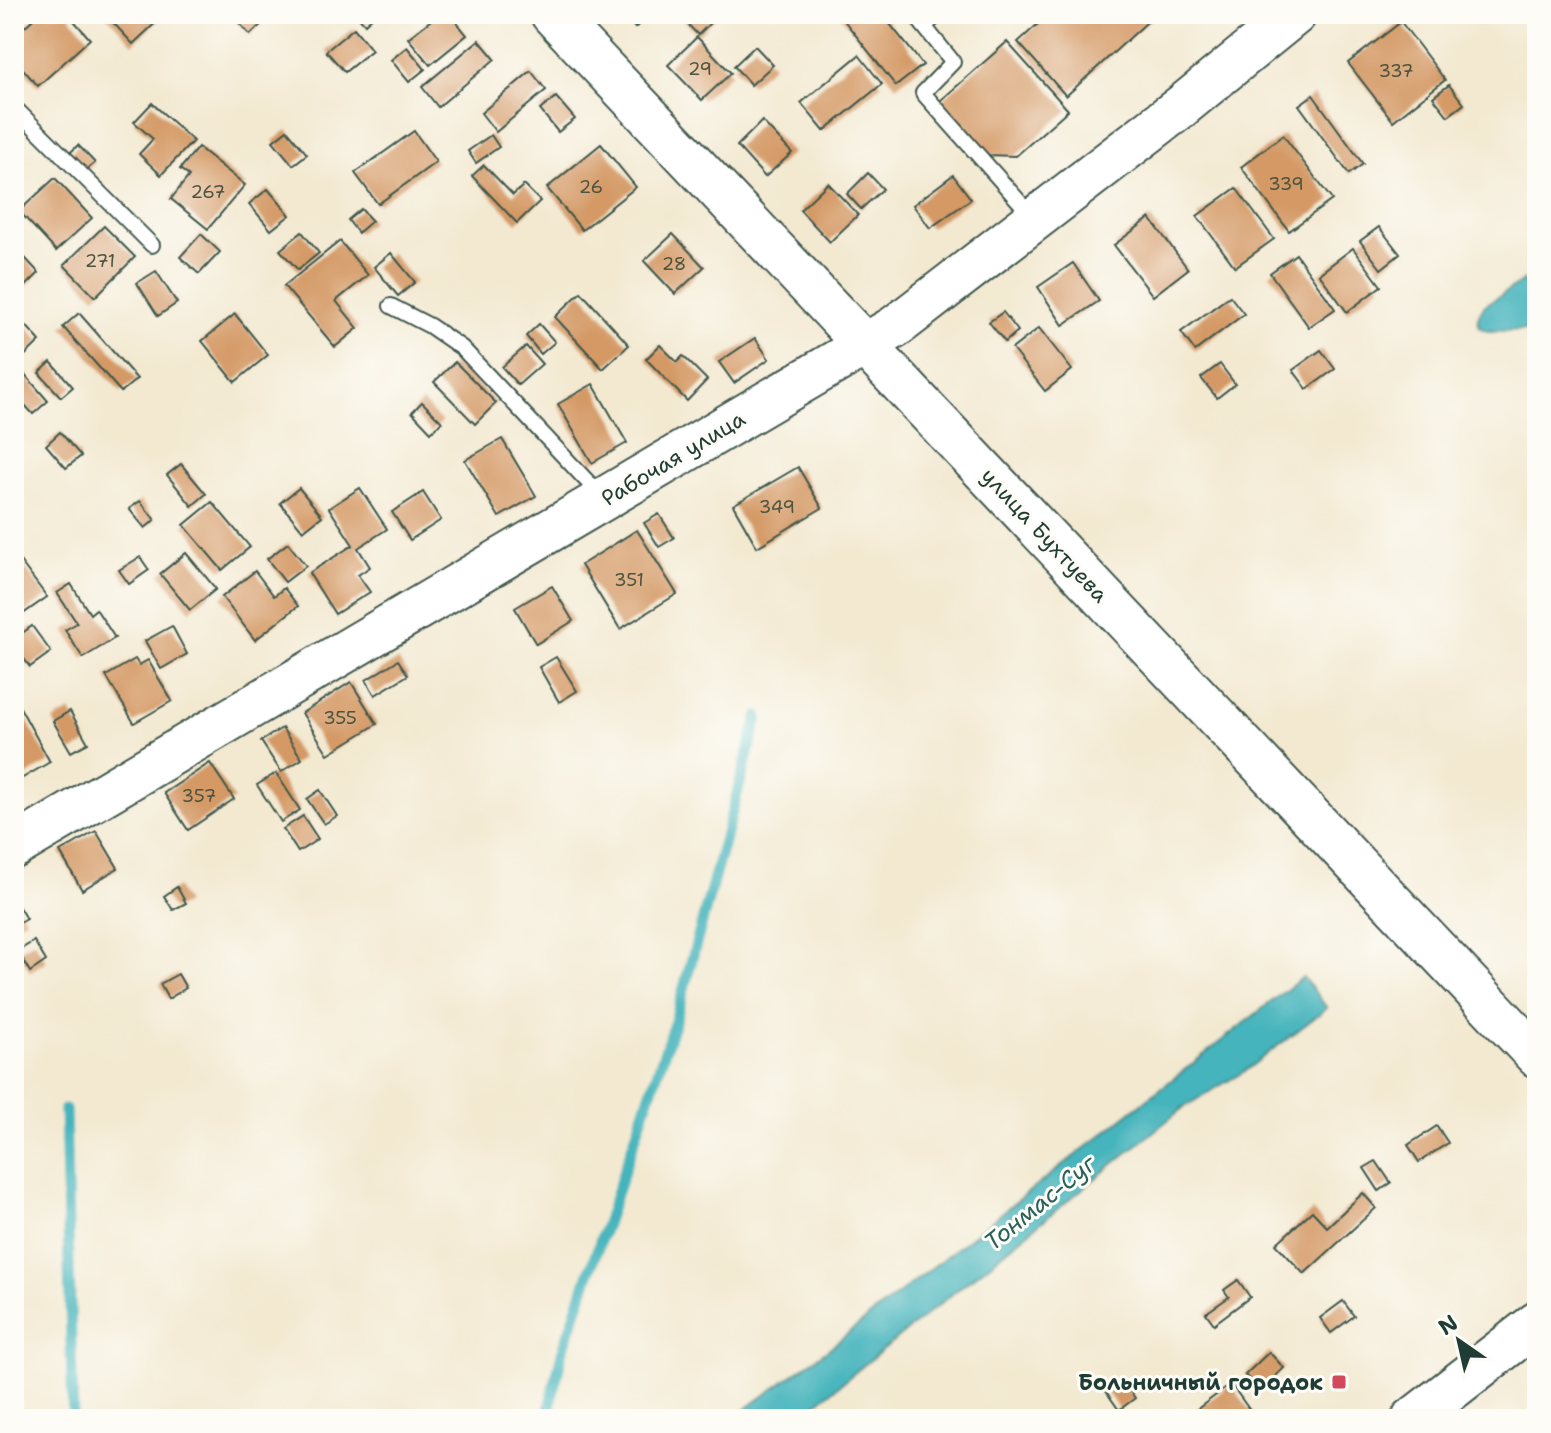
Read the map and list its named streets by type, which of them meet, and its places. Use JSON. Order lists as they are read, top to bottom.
{
  "streets": {
    "street": ["Рабочая улица", "улица Бухтуева"]
  },
  "crossings": [
    ["Рабочая улица", "улица Бухтуева"]
  ],
  "water": ["Тонмас-Суг"],
  "places": {
    "transit": ["Больничный городок"]
  },
  "house_numbers": [
    "29",
    "337",
    "339",
    "26",
    "267",
    "271",
    "28",
    "349",
    "351",
    "355",
    "357"
  ],
  "north": "top left"
}
